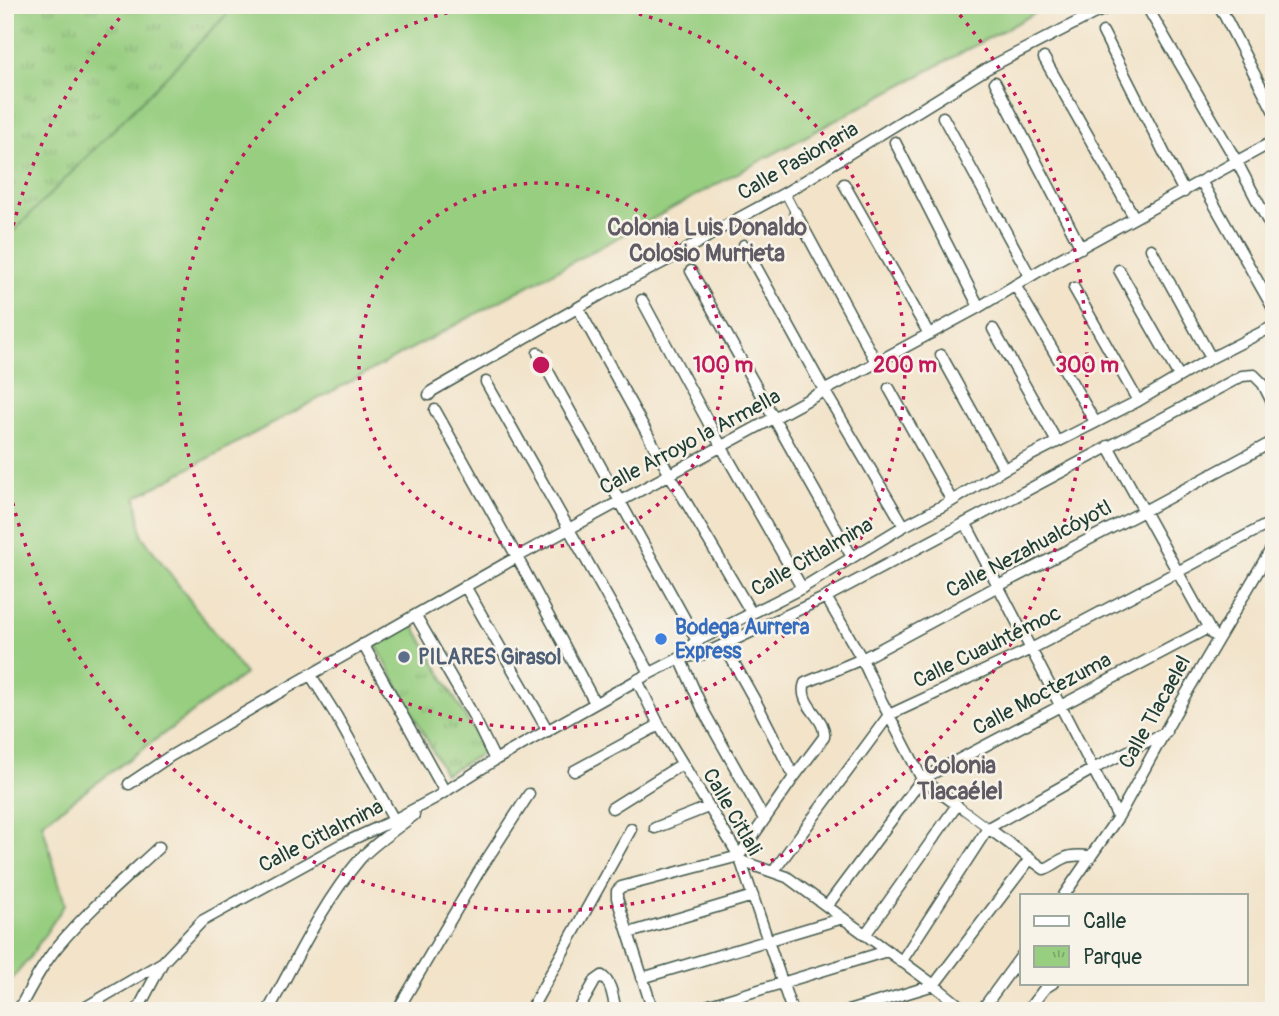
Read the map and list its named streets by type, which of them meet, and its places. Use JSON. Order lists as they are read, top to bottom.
{
  "streets": {
    "street": [
      "Calle Pasionaria",
      "Calle Arroyo la Armella",
      "Calle Nezahualcóyotl",
      "Calle Citlalmina",
      "Calle Cuauhtémoc",
      "Calle Moctezuma",
      "Calle Tlacaelel",
      "Calle Citlali"
    ]
  },
  "crossings": [
    ["Calle Citlalmina", "Calle Citlali"]
  ],
  "districts": ["Colonia Luis Donaldo Colosio Murrieta", "Colonia Tlacaélel"],
  "places": ["Bodega Aurrera Express", "PILARES Girasol"],
  "legend": ["Calle", "Parque"],
  "rings": ["100 m", "200 m", "300 m"]
}
